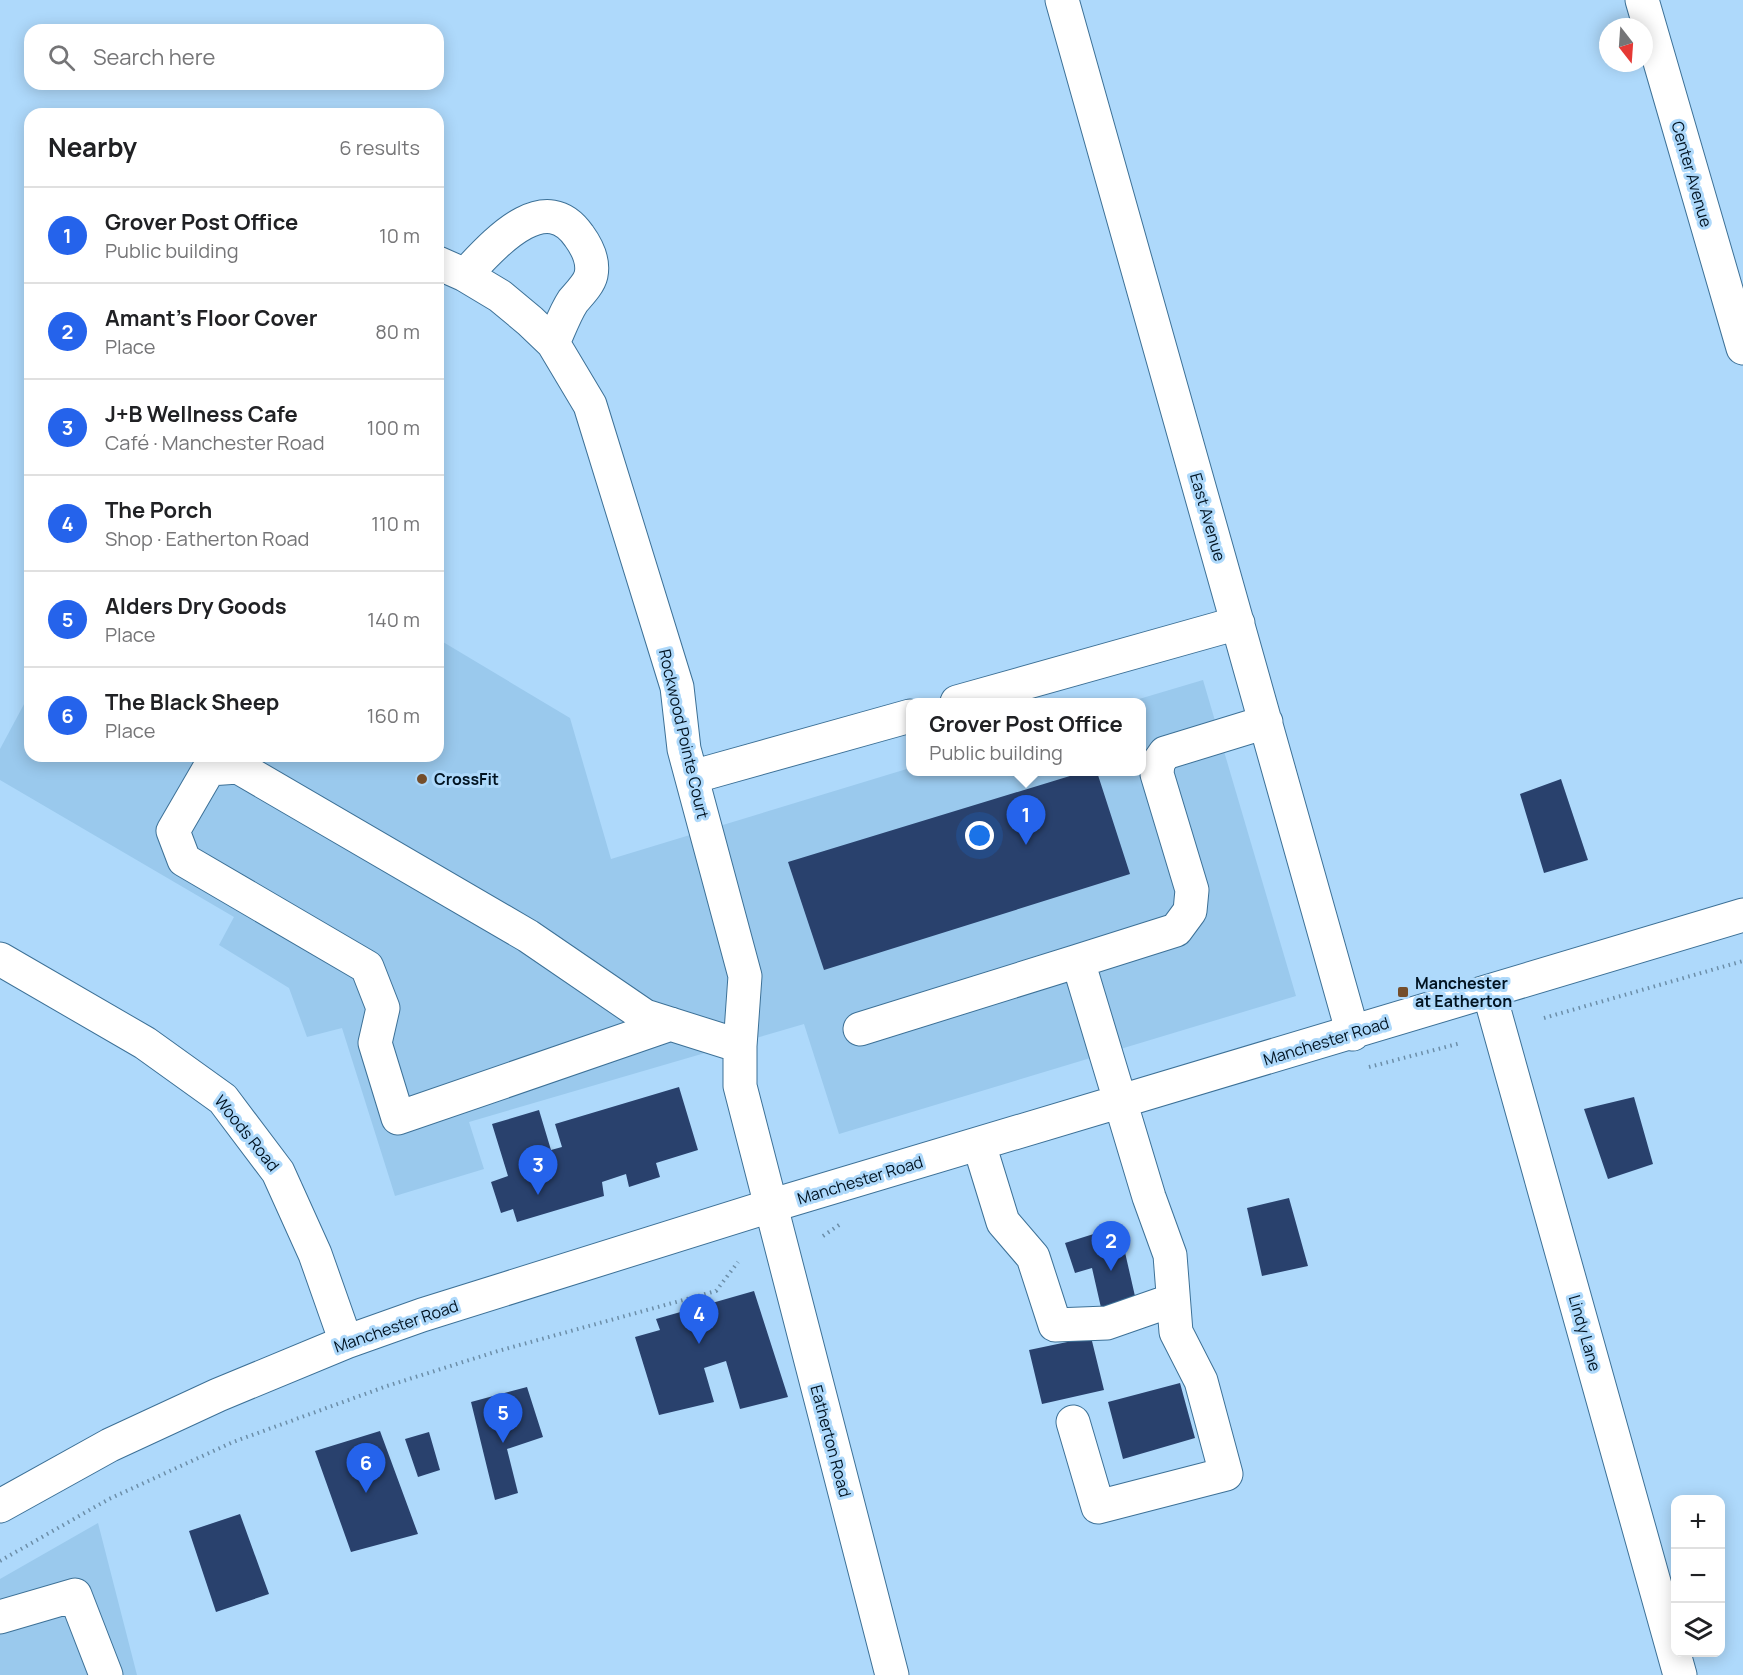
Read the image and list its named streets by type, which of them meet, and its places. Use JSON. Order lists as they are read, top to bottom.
{
  "streets": {
    "street": [
      "Center Avenue",
      "East Avenue",
      "Rockwood Pointe Court",
      "Manchester Road",
      "Woods Road",
      "Lindy Lane",
      "Eatherton Road"
    ]
  },
  "crossings": [
    ["East Avenue", "Manchester Road"],
    ["Rockwood Pointe Court", "Manchester Road"],
    ["Rockwood Pointe Court", "Eatherton Road"],
    ["Manchester Road", "Woods Road"],
    ["Manchester Road", "Lindy Lane"],
    ["Manchester Road", "Eatherton Road"]
  ],
  "places": {
    "other": ["CrossFit"],
    "transit": ["Manchester at Eatherton"]
  },
  "north": "bottom",
  "page": {
    "search": "Search here",
    "heading": ["Nearby", "6 results"],
    "list": [
      {
        "mark": "1",
        "name": "Grover Post Office",
        "note": "Public building",
        "value": "10 m"
      },
      {
        "mark": "2",
        "name": "Amant's Floor Cover",
        "note": "Place",
        "value": "80 m"
      },
      {
        "mark": "3",
        "name": "J+B Wellness Cafe",
        "note": "Café · Manchester Road",
        "value": "100 m"
      },
      {
        "mark": "4",
        "name": "The Porch",
        "note": "Shop · Eatherton Road",
        "value": "110 m"
      },
      {
        "mark": "5",
        "name": "Alders Dry Goods",
        "note": "Place",
        "value": "140 m"
      },
      {
        "mark": "6",
        "name": "The Black Sheep",
        "note": "Place",
        "value": "160 m"
      }
    ],
    "popup": ["Grover Post Office", "Public building"],
    "pins": [
      "1",
      "3",
      "2",
      "4",
      "5",
      "6"
    ],
    "map_buttons": ["+", "−"]
  }
}
